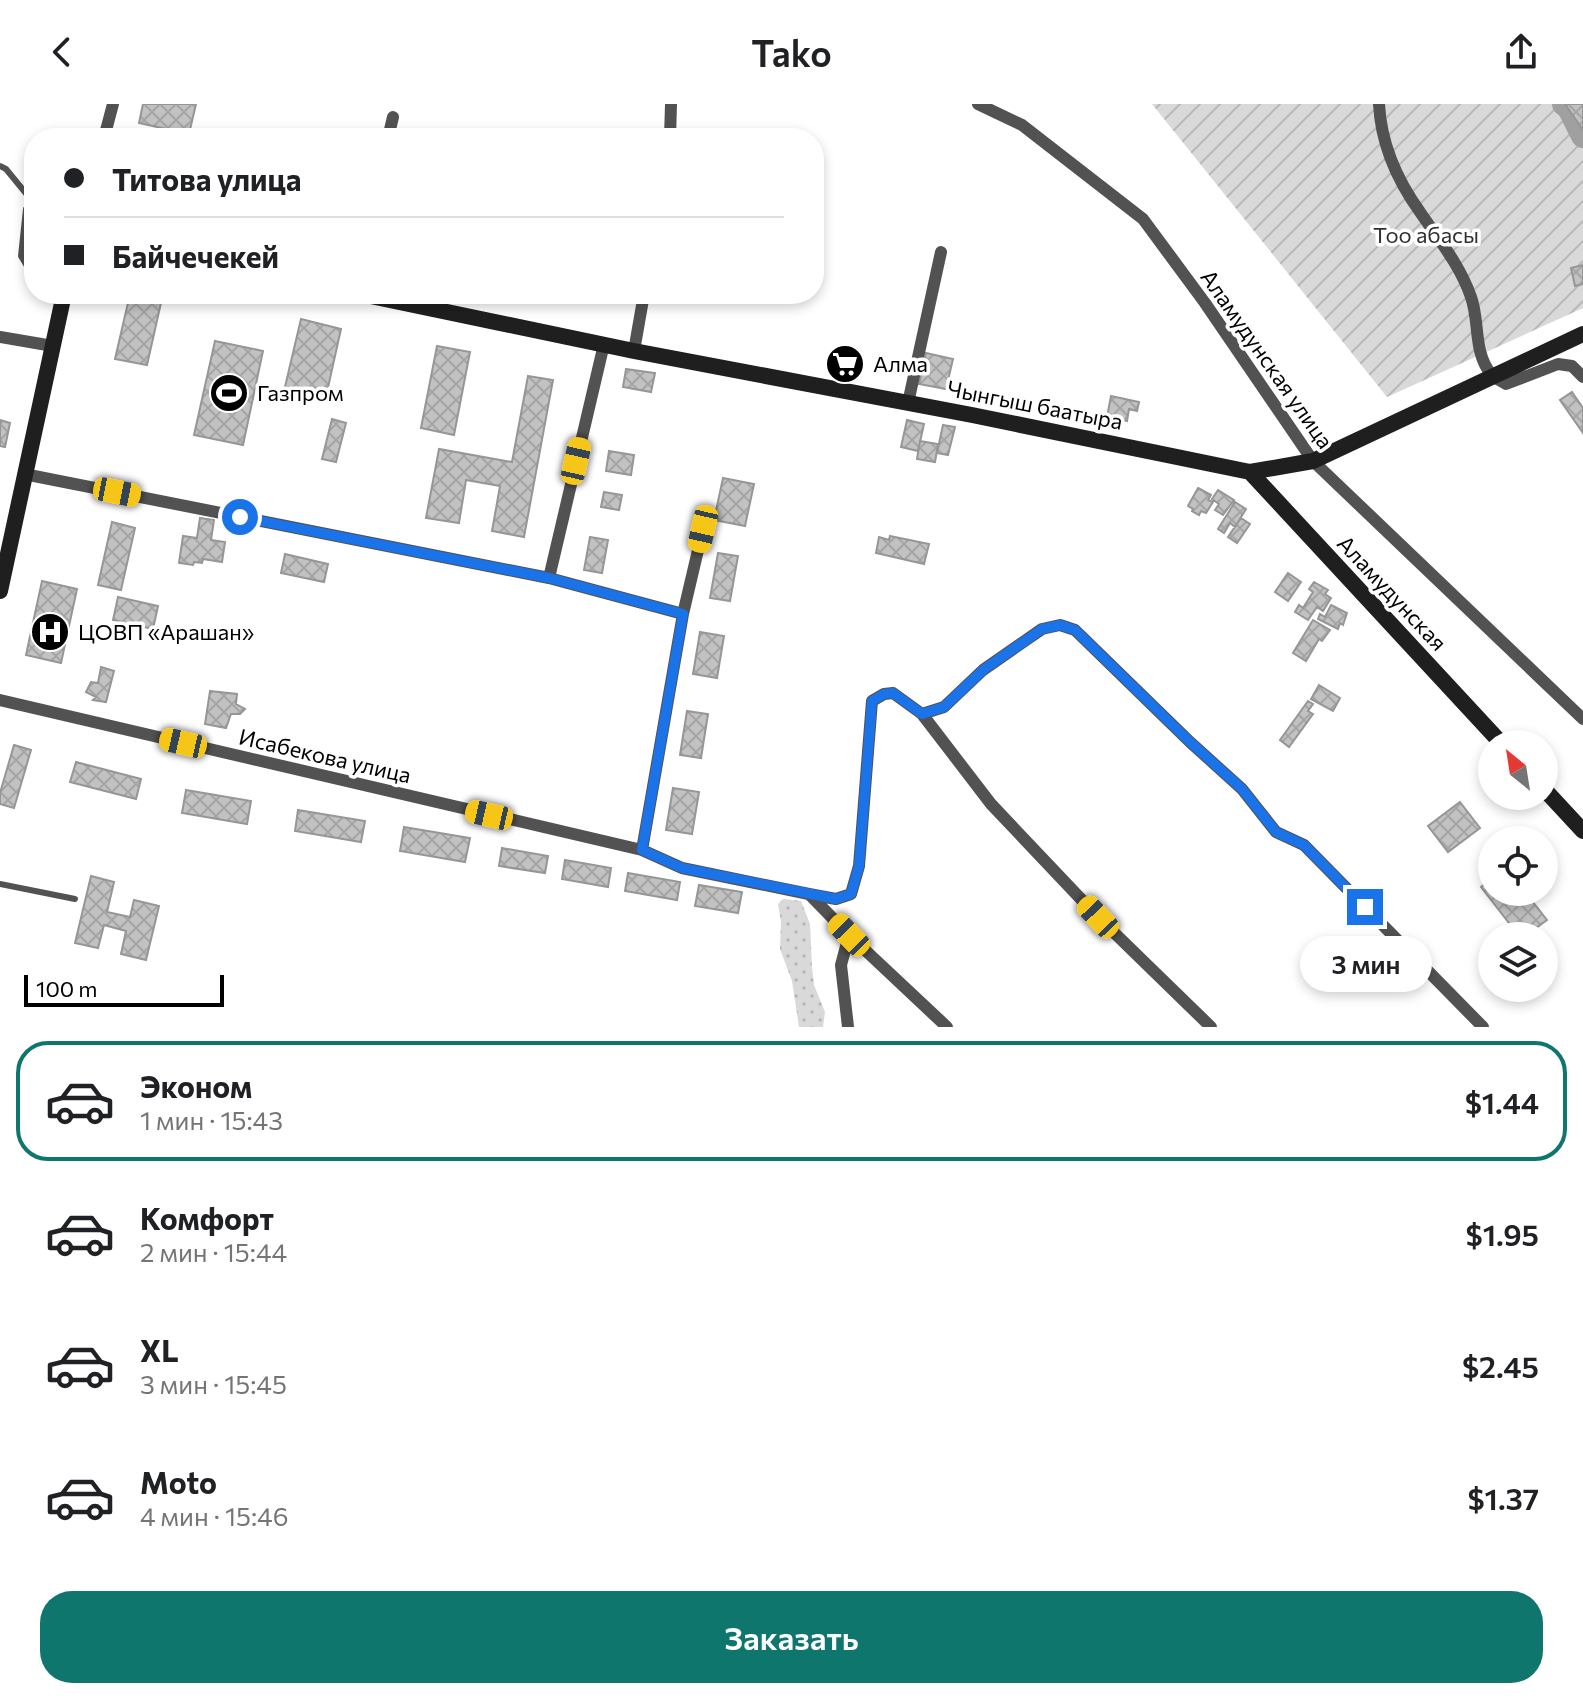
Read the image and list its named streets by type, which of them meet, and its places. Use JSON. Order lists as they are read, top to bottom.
{
  "streets": {
    "main road": ["Чынгыш баатыра", "Аламудунская"],
    "street": ["Аламудунская улица", "Исабекова улица"]
  },
  "crossings": [
    ["Аламудунская улица", "Чынгыш баатыра"],
    ["Чынгыш баатыра", "Аламудунская"]
  ],
  "parks": ["Тоо абасы"],
  "places": {
    "supermarket": ["Алма"],
    "sports": ["Газпром"],
    "hospital": ["ЦОВП «Арашан»"]
  },
  "scale_bar": "100 m",
  "north": "top left",
  "page": {
    "header": "Tako",
    "banner": ["Титова улица", "Байчечекей"],
    "bubble": "3 мин",
    "scale": "100 m",
    "list": [
      {
        "name": "Эконом",
        "note": "1 мин · 15:43",
        "value": "$1.44"
      },
      {
        "name": "Комфорт",
        "note": "2 мин · 15:44",
        "value": "$1.95"
      },
      {
        "name": "XL",
        "note": "3 мин · 15:45",
        "value": "$2.45"
      },
      {
        "name": "Moto",
        "note": "4 мин · 15:46",
        "value": "$1.37"
      }
    ],
    "buttons": "Заказать"
  }
}
